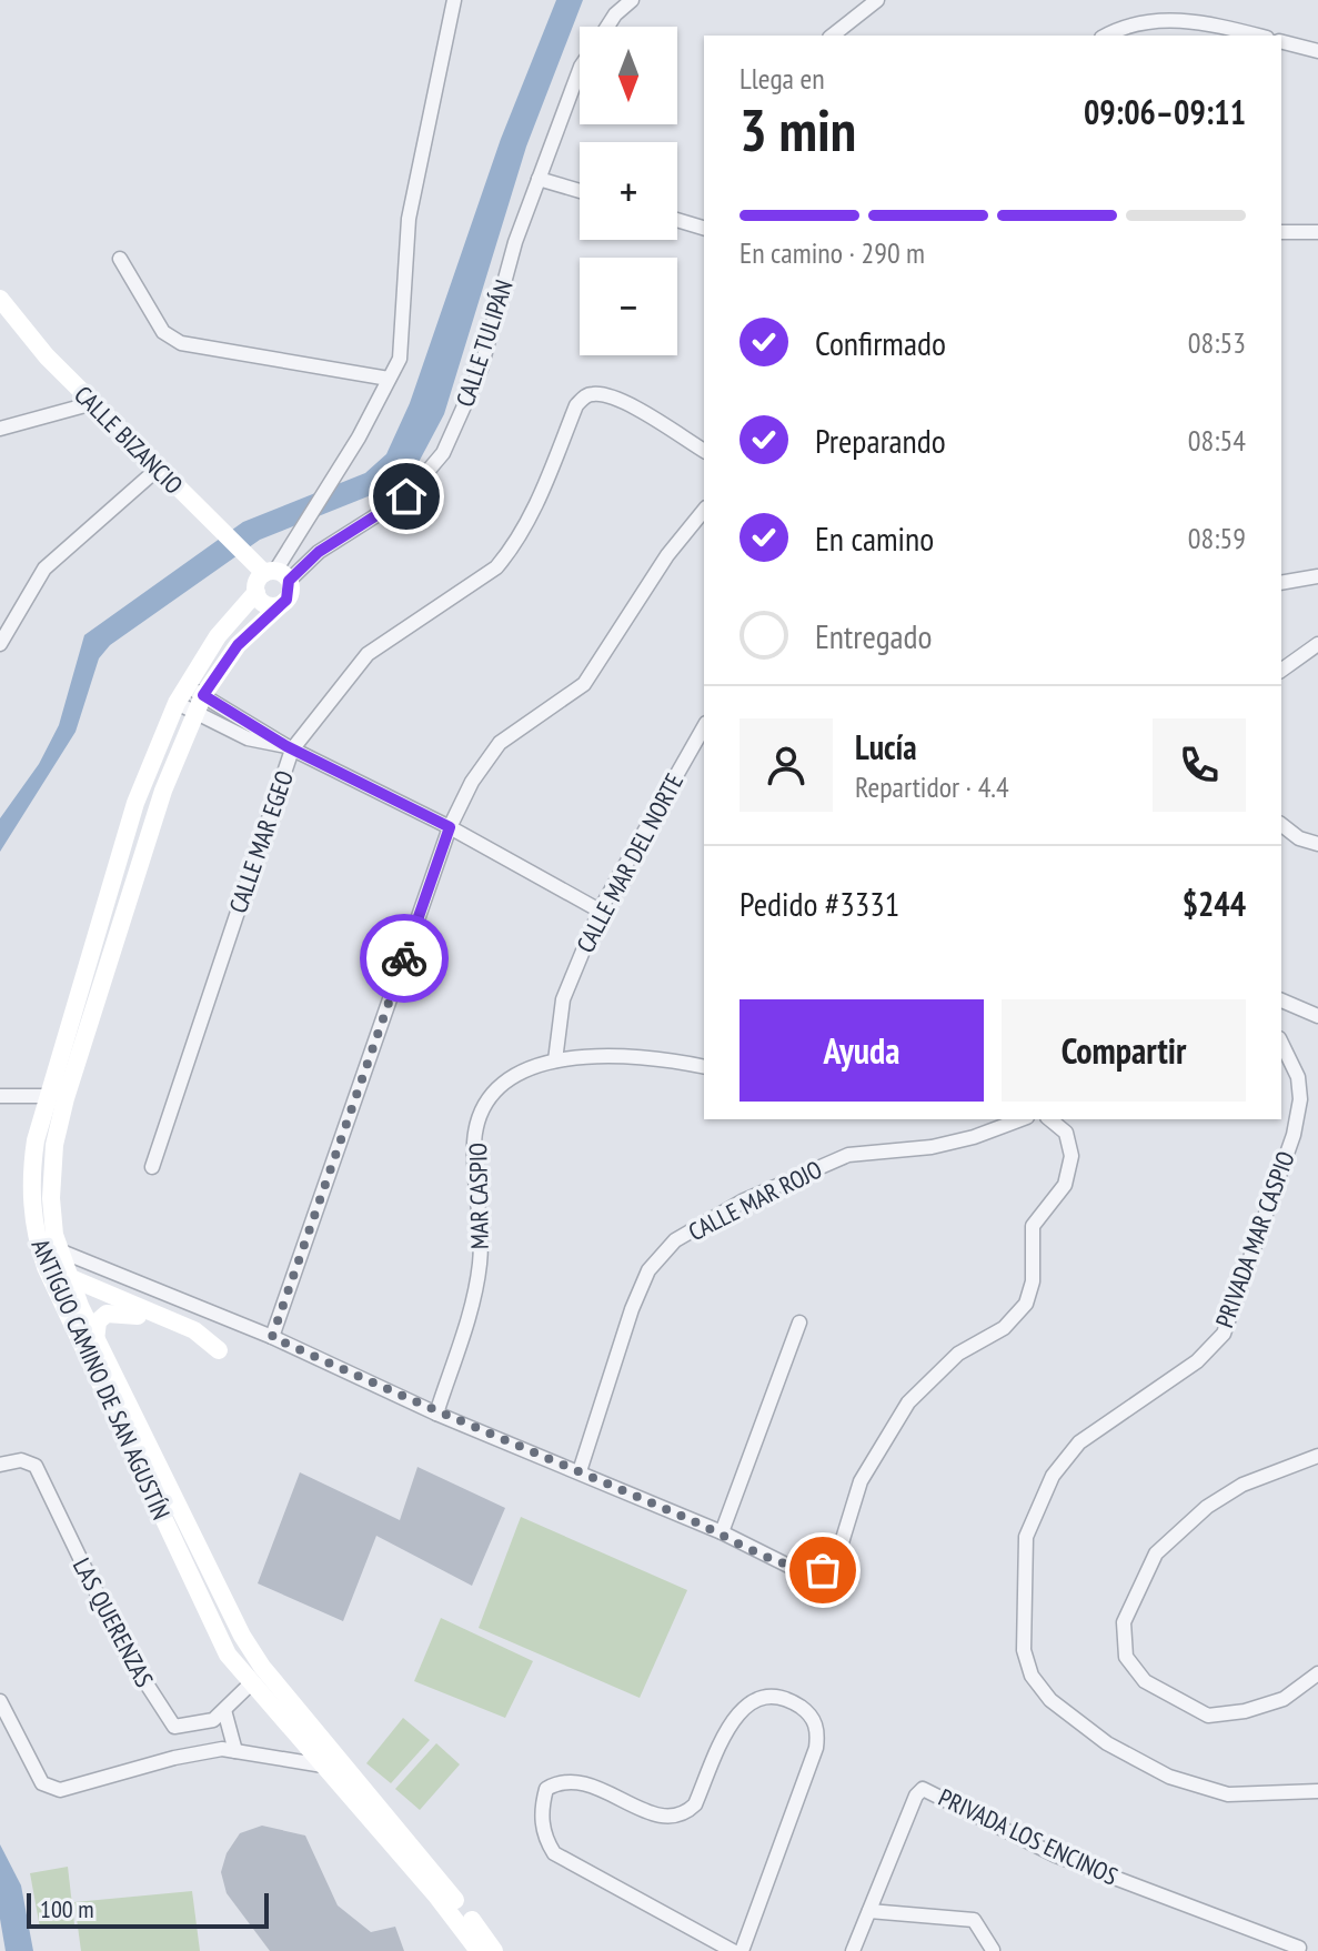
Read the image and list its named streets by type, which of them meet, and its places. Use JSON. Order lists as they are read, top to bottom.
{
  "streets": {
    "street": [
      "CALLE TULIPÁN",
      "CALLE BIZANCIO",
      "CALLE MAR EGEO",
      "CALLE MAR DEL NORTE",
      "MAR CASPIO",
      "CALLE MAR ROJO",
      "PRIVADA MAR CASPIO",
      "ANTIGUO CAMINO DE SAN AGUSTÍN",
      "LAS QUERENZAS",
      "PRIVADA LOS ENCINOS"
    ]
  },
  "crossings": [
    ["CALLE TULIPÁN", "CALLE BIZANCIO"],
    ["CALLE TULIPÁN", "ANTIGUO CAMINO DE SAN AGUSTÍN"],
    ["CALLE BIZANCIO", "ANTIGUO CAMINO DE SAN AGUSTÍN"],
    ["CALLE MAR DEL NORTE", "MAR CASPIO"],
    ["ANTIGUO CAMINO DE SAN AGUSTÍN", "LAS QUERENZAS"]
  ],
  "scale_bar": "100 m",
  "north": "bottom",
  "page": {
    "map_buttons": ["+", "−"],
    "heading": ["3 min", "Llega en", "09:06–09:11"],
    "panel": [
      "Lucía",
      "Repartidor · 4.4",
      "Pedido #3331",
      "$244"
    ],
    "bar": "En camino · 290 m",
    "list": [
      ["Confirmado", "08:53"],
      ["Preparando", "08:54"],
      ["En camino", "08:59"],
      "Entregado"
    ],
    "buttons": ["Ayuda", "Compartir"],
    "scale": "100 m"
  }
}
